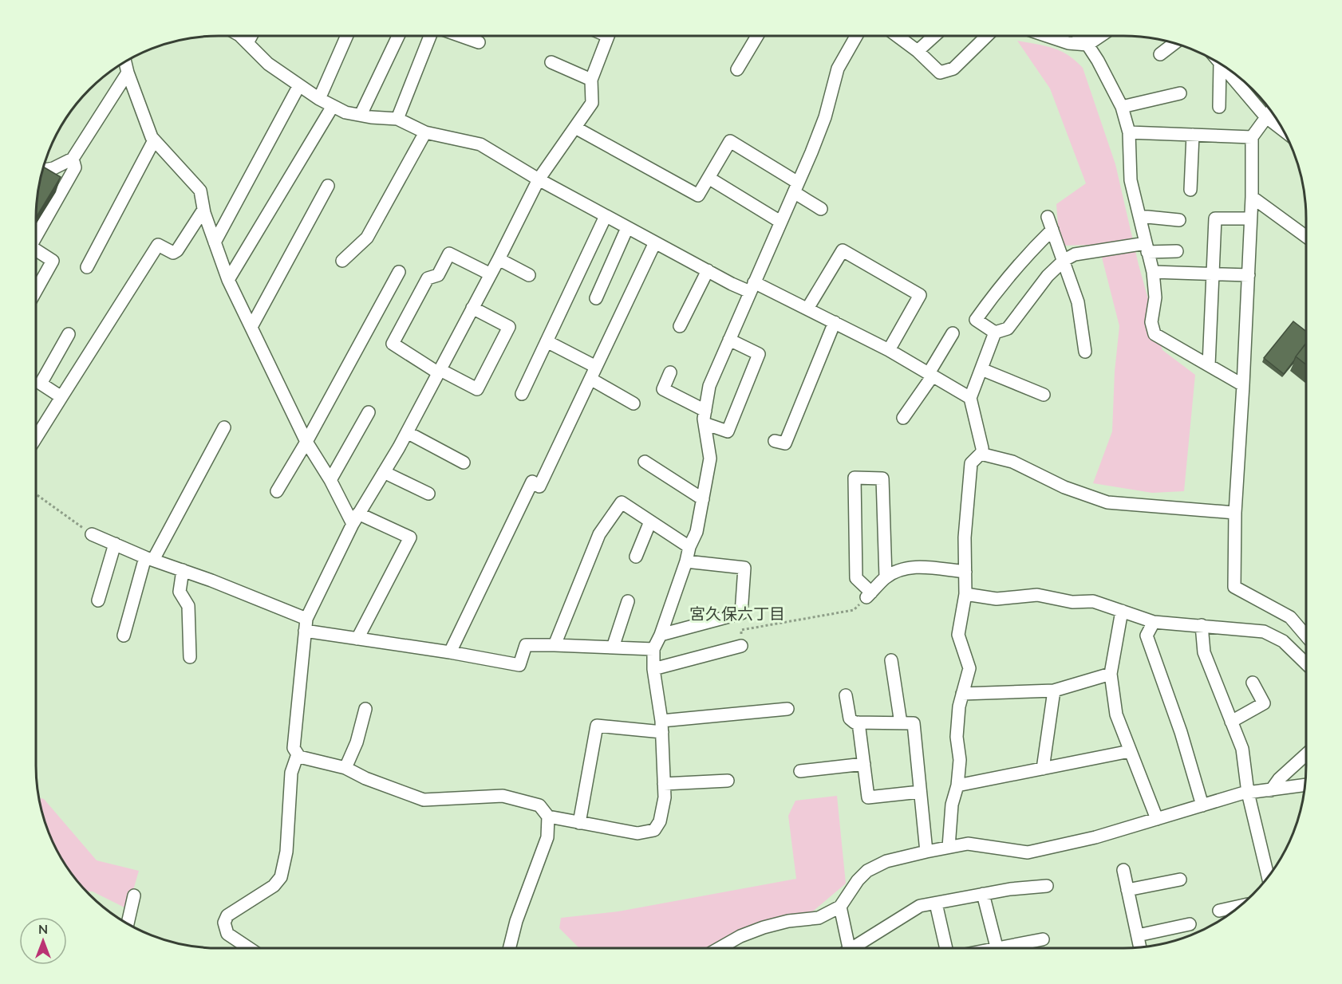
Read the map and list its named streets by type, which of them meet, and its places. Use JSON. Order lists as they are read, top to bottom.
{
  "districts": ["宮久保六丁目"],
  "north": "top"
}
